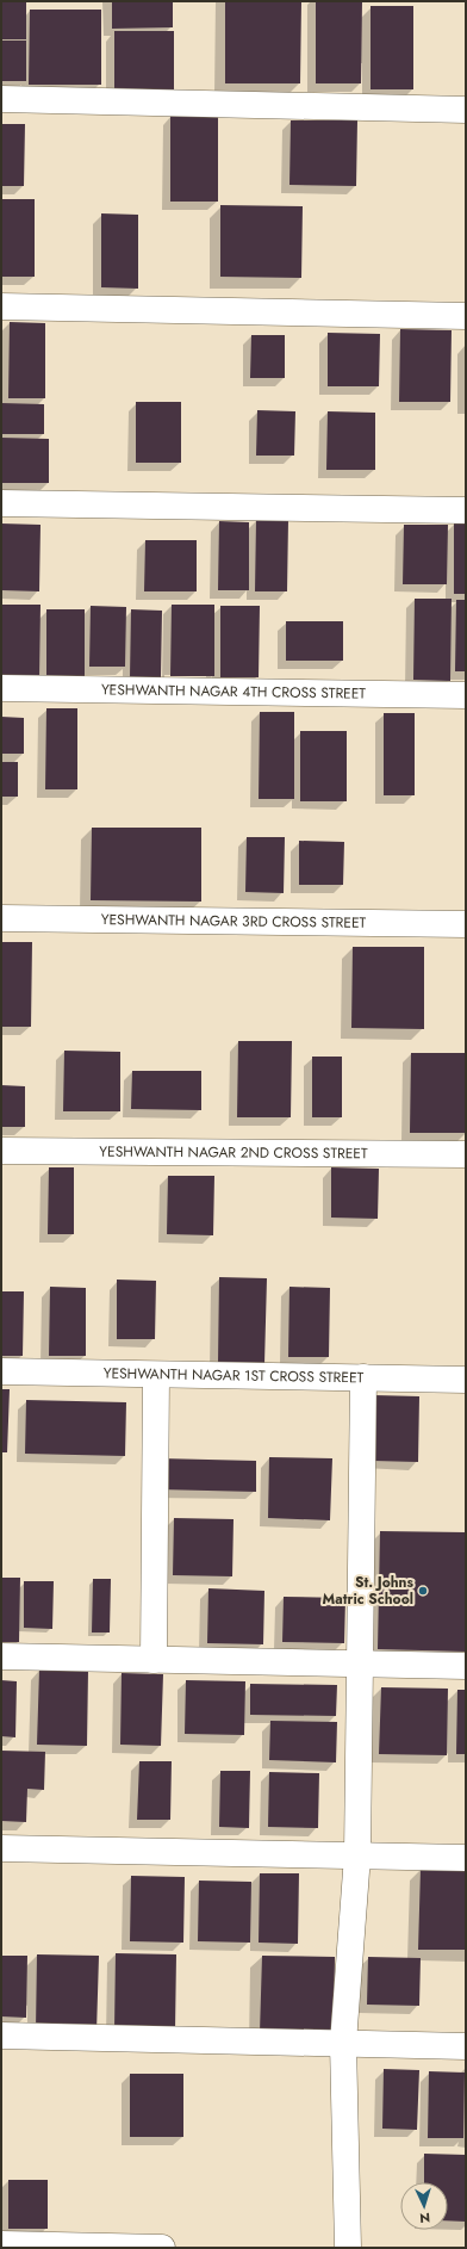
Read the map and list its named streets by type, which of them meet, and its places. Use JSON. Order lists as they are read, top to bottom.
{
  "streets": {
    "street": [
      "YESHWANTH NAGAR 4TH CROSS STREET",
      "YESHWANTH NAGAR 3RD CROSS STREET",
      "YESHWANTH NAGAR 2ND CROSS STREET",
      "YESHWANTH NAGAR 1ST CROSS STREET"
    ]
  },
  "places": ["St. Johns Matric School"],
  "north": "bottom"
}
